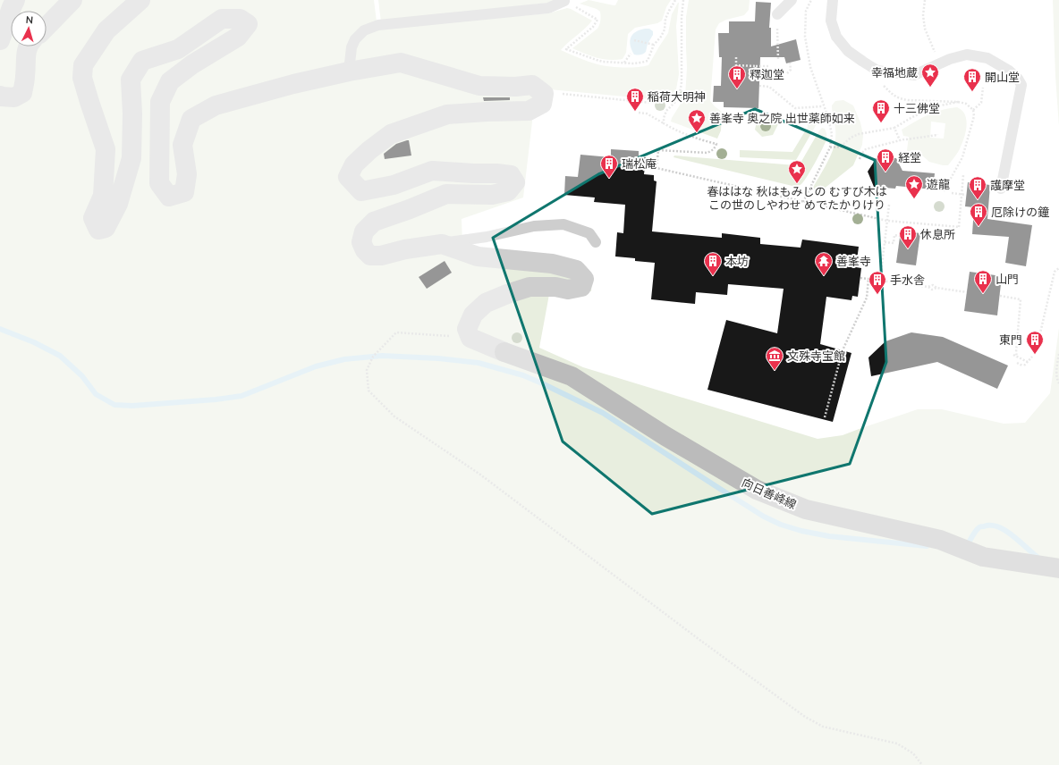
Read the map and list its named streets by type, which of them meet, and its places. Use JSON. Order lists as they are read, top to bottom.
{
  "streets": {
    "main road": ["向日善峰線"]
  },
  "places": {
    "place": [
      "幸福地蔵",
      "善峯寺 奥之院 出世薬師如来",
      "春ははな 秋はもみじの むすび木は この世のしやわせ めでたかりけり",
      "遊龍"
    ],
    "building": [
      "釋迦堂",
      "開山堂",
      "稲荷大明神",
      "十三佛堂",
      "経堂",
      "瑞松庵",
      "護摩堂",
      "厄除けの鐘",
      "休息所",
      "本坊",
      "山門",
      "手水舎",
      "東門"
    ],
    "temple": ["善峯寺"],
    "museum": ["文殊寺宝館"]
  },
  "north": "top"
}
